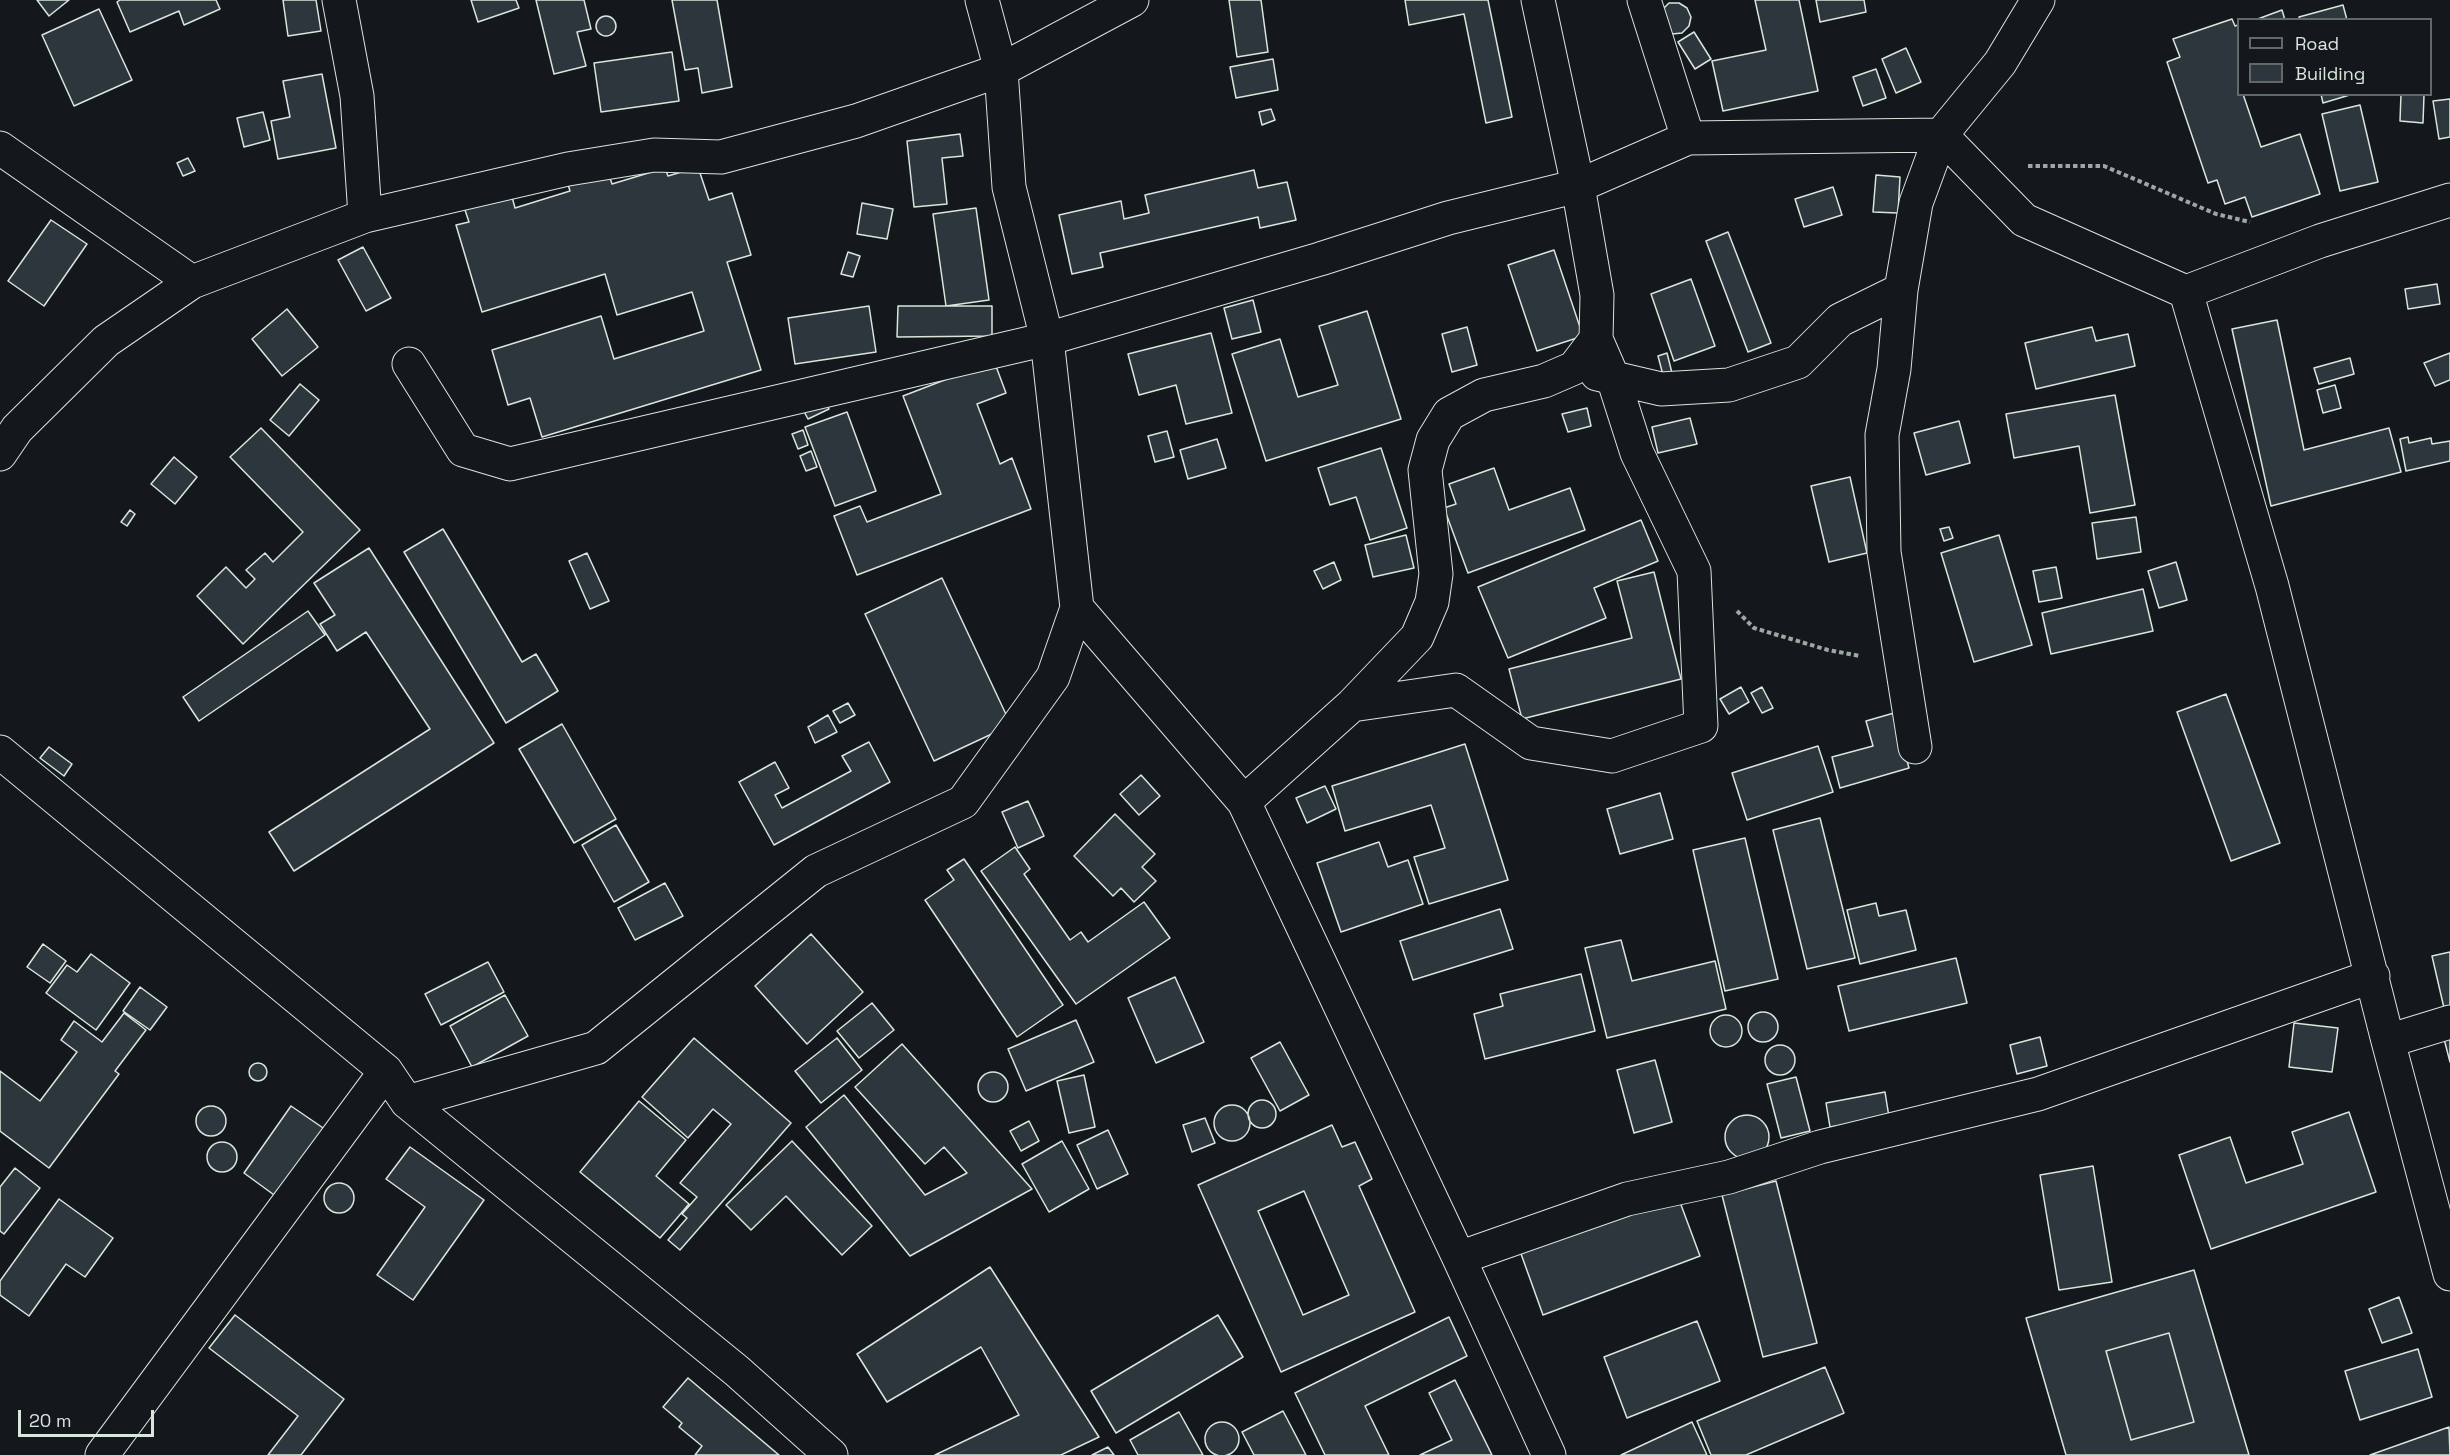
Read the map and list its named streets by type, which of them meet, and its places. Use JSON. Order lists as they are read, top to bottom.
{
  "legend": ["Road", "Building"],
  "scale_bar": "20 m"
}
